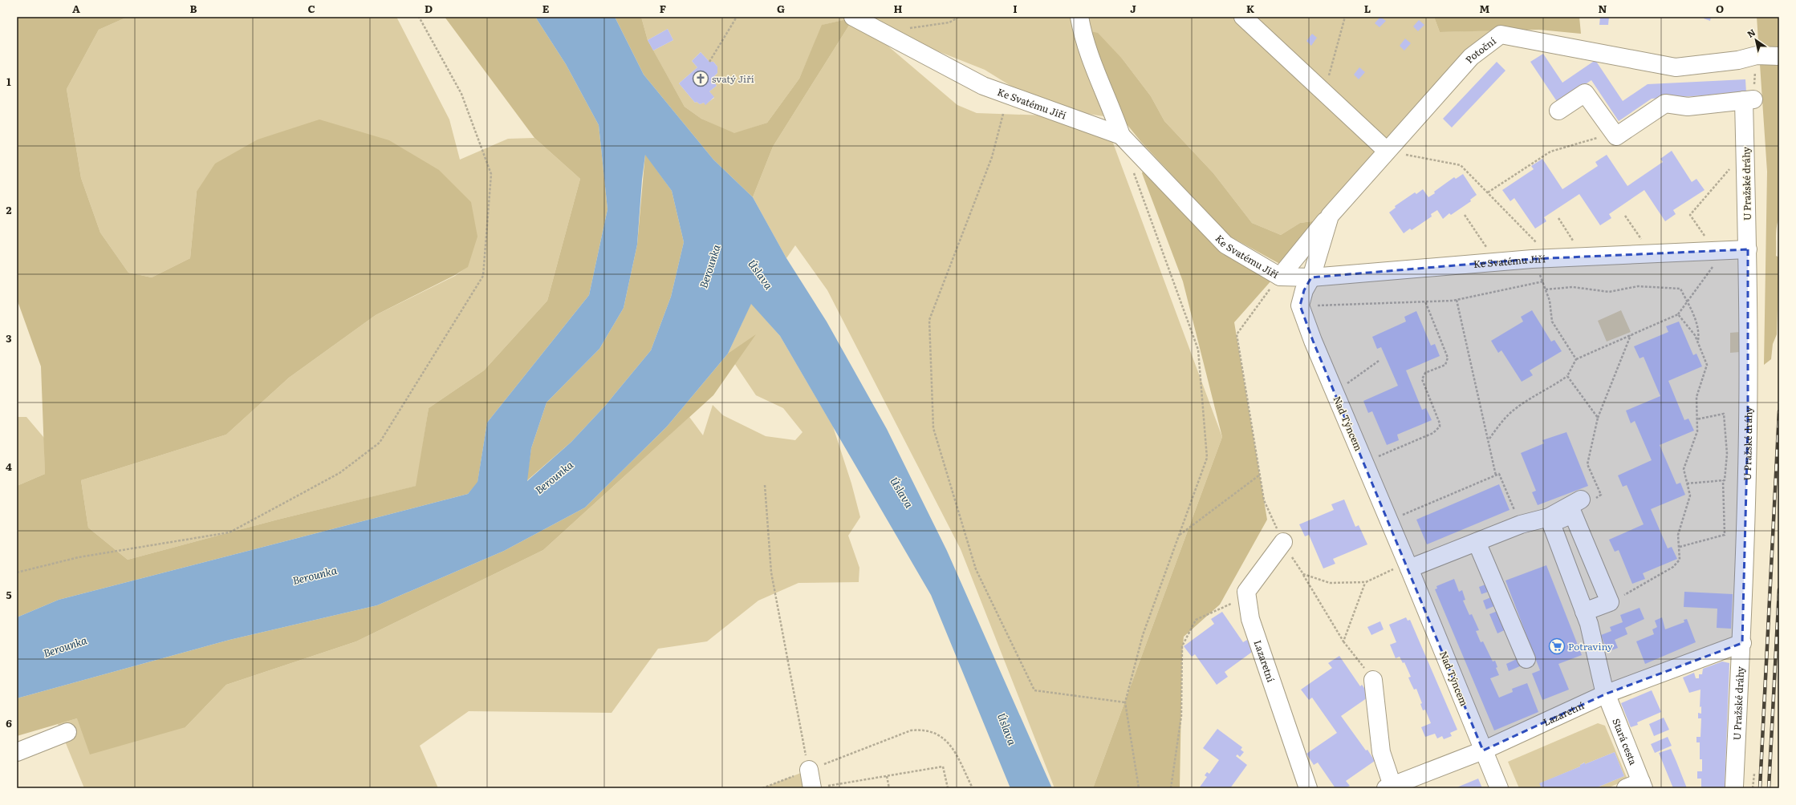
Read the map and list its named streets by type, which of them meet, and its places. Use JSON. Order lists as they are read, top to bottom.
{
  "streets": {
    "street": [
      "Potoční",
      "Ke Svatému Jiří",
      "U Pražské dráhy",
      "Nad Týncem",
      "Lazaretní",
      "Stará cesta"
    ]
  },
  "crossings": [
    ["Potoční", "Ke Svatému Jiří"],
    ["Ke Svatému Jiří", "U Pražské dráhy"],
    ["U Pražské dráhy", "Lazaretní"],
    ["Nad Týncem", "Lazaretní"],
    ["Lazaretní", "Stará cesta"]
  ],
  "water": ["Berounka", "Úslava"],
  "places": {
    "church": ["svatý Jiří"],
    "supermarket": ["Potraviny"]
  },
  "north": "top left",
  "grid": {
    "columns": [
      "A",
      "B",
      "C",
      "D",
      "E",
      "F",
      "G",
      "H",
      "I",
      "J",
      "K",
      "L",
      "M",
      "N",
      "O"
    ],
    "rows": [
      "1",
      "2",
      "3",
      "4",
      "5",
      "6"
    ]
  }
}
